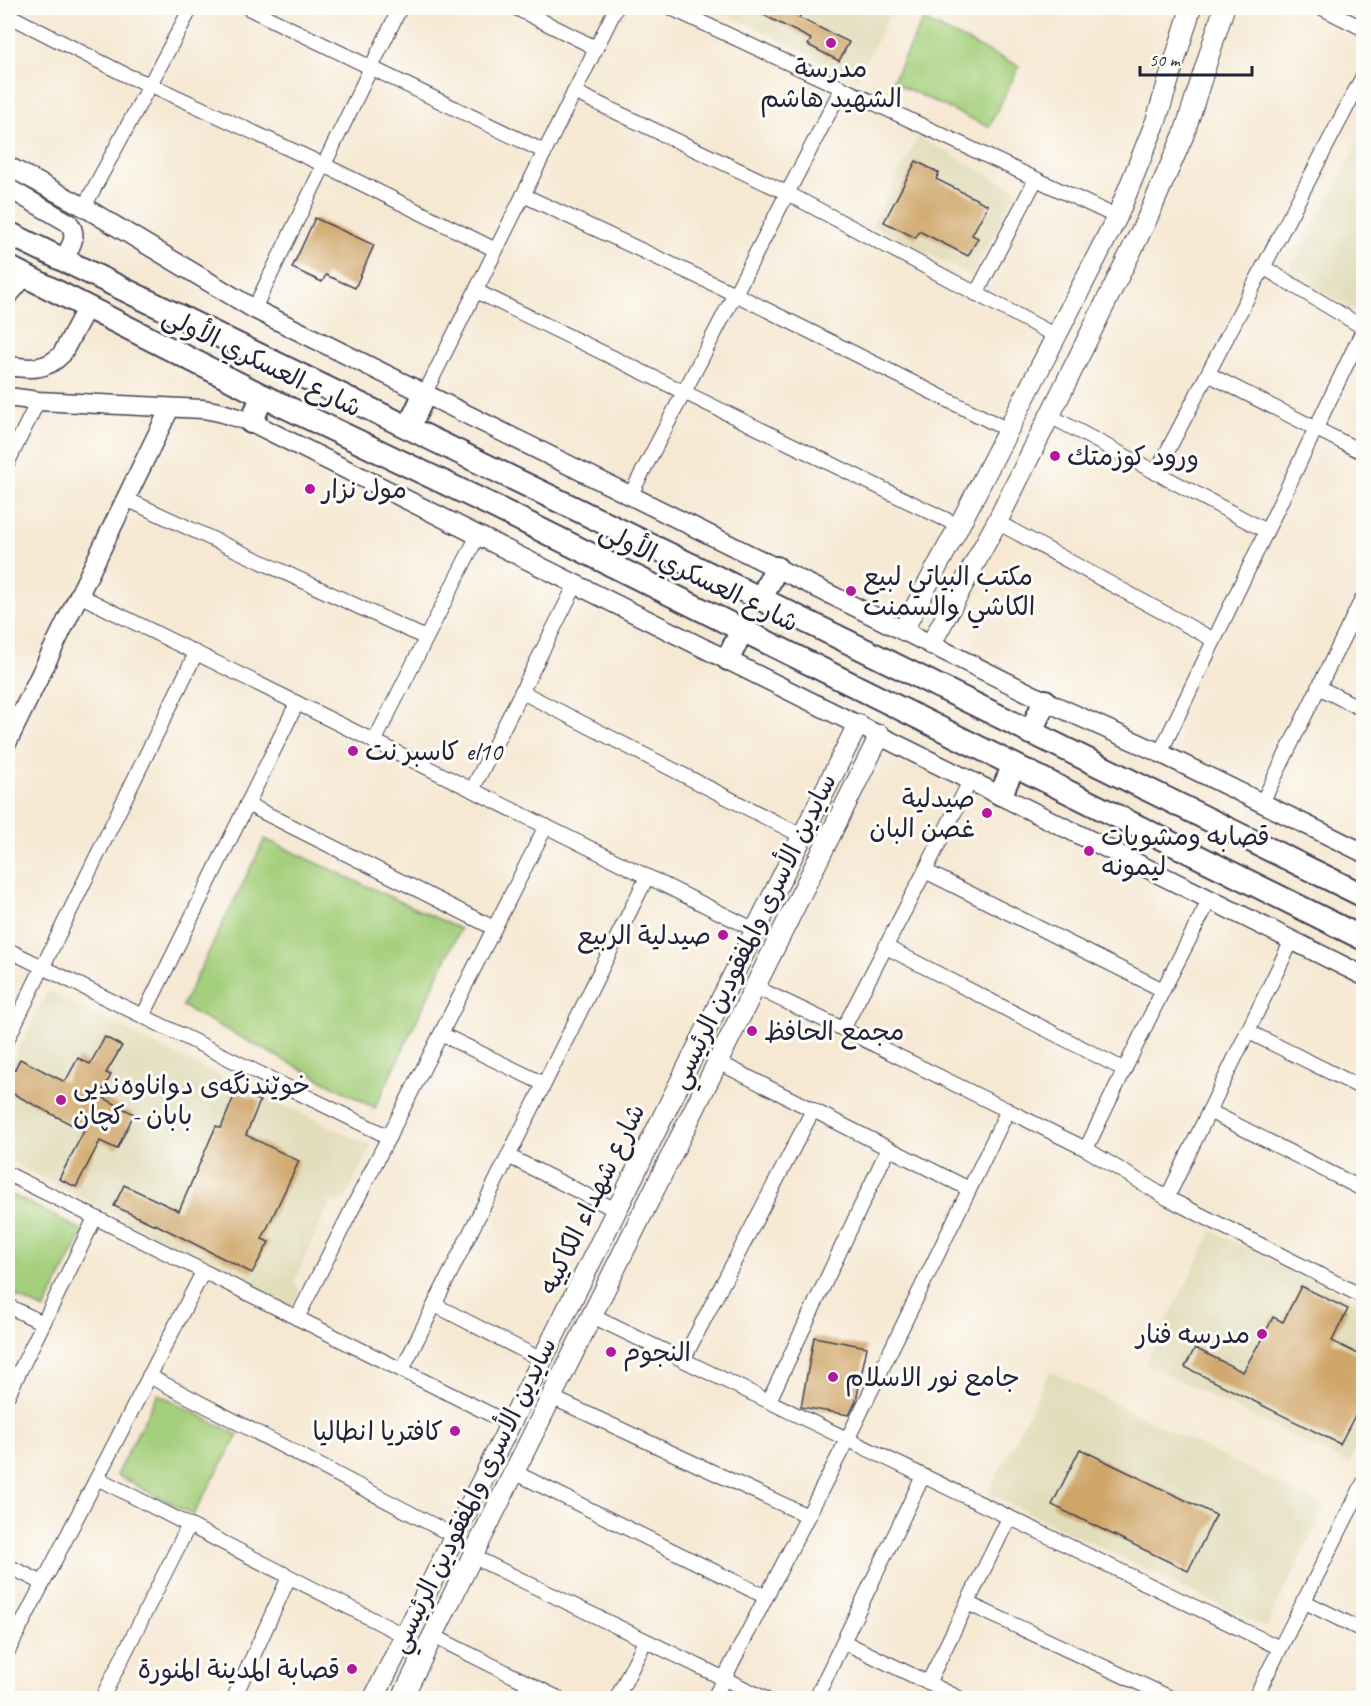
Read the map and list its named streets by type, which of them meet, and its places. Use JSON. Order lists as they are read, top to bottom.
{
  "streets": {
    "main road": ["شارع العسكري الأولى", "سايدين الأسرى والمفقودين الرئيسي", "شارع شهداء الكاكييه"]
  },
  "places": [
    "مدرسة الشهيد هاشم",
    "ورود كوزمتك",
    "مول نزار",
    "مكتب البياتي لبيع الكاشي والسمنت",
    "كاسبر نت el10",
    "صيدلية غصن البان",
    "قصابه ومشويات ليمونه",
    "صيدلية الربيع",
    "مجمع الحافظ",
    "خوێندنگەی دواناوەندیی بابان - کچان",
    "مدرسه فنار",
    "النجوم",
    "جامع نور الاسلام",
    "كافتريا انطاليا",
    "قصابة المدينة المنورة"
  ],
  "scale_bar": "50 m"
}
